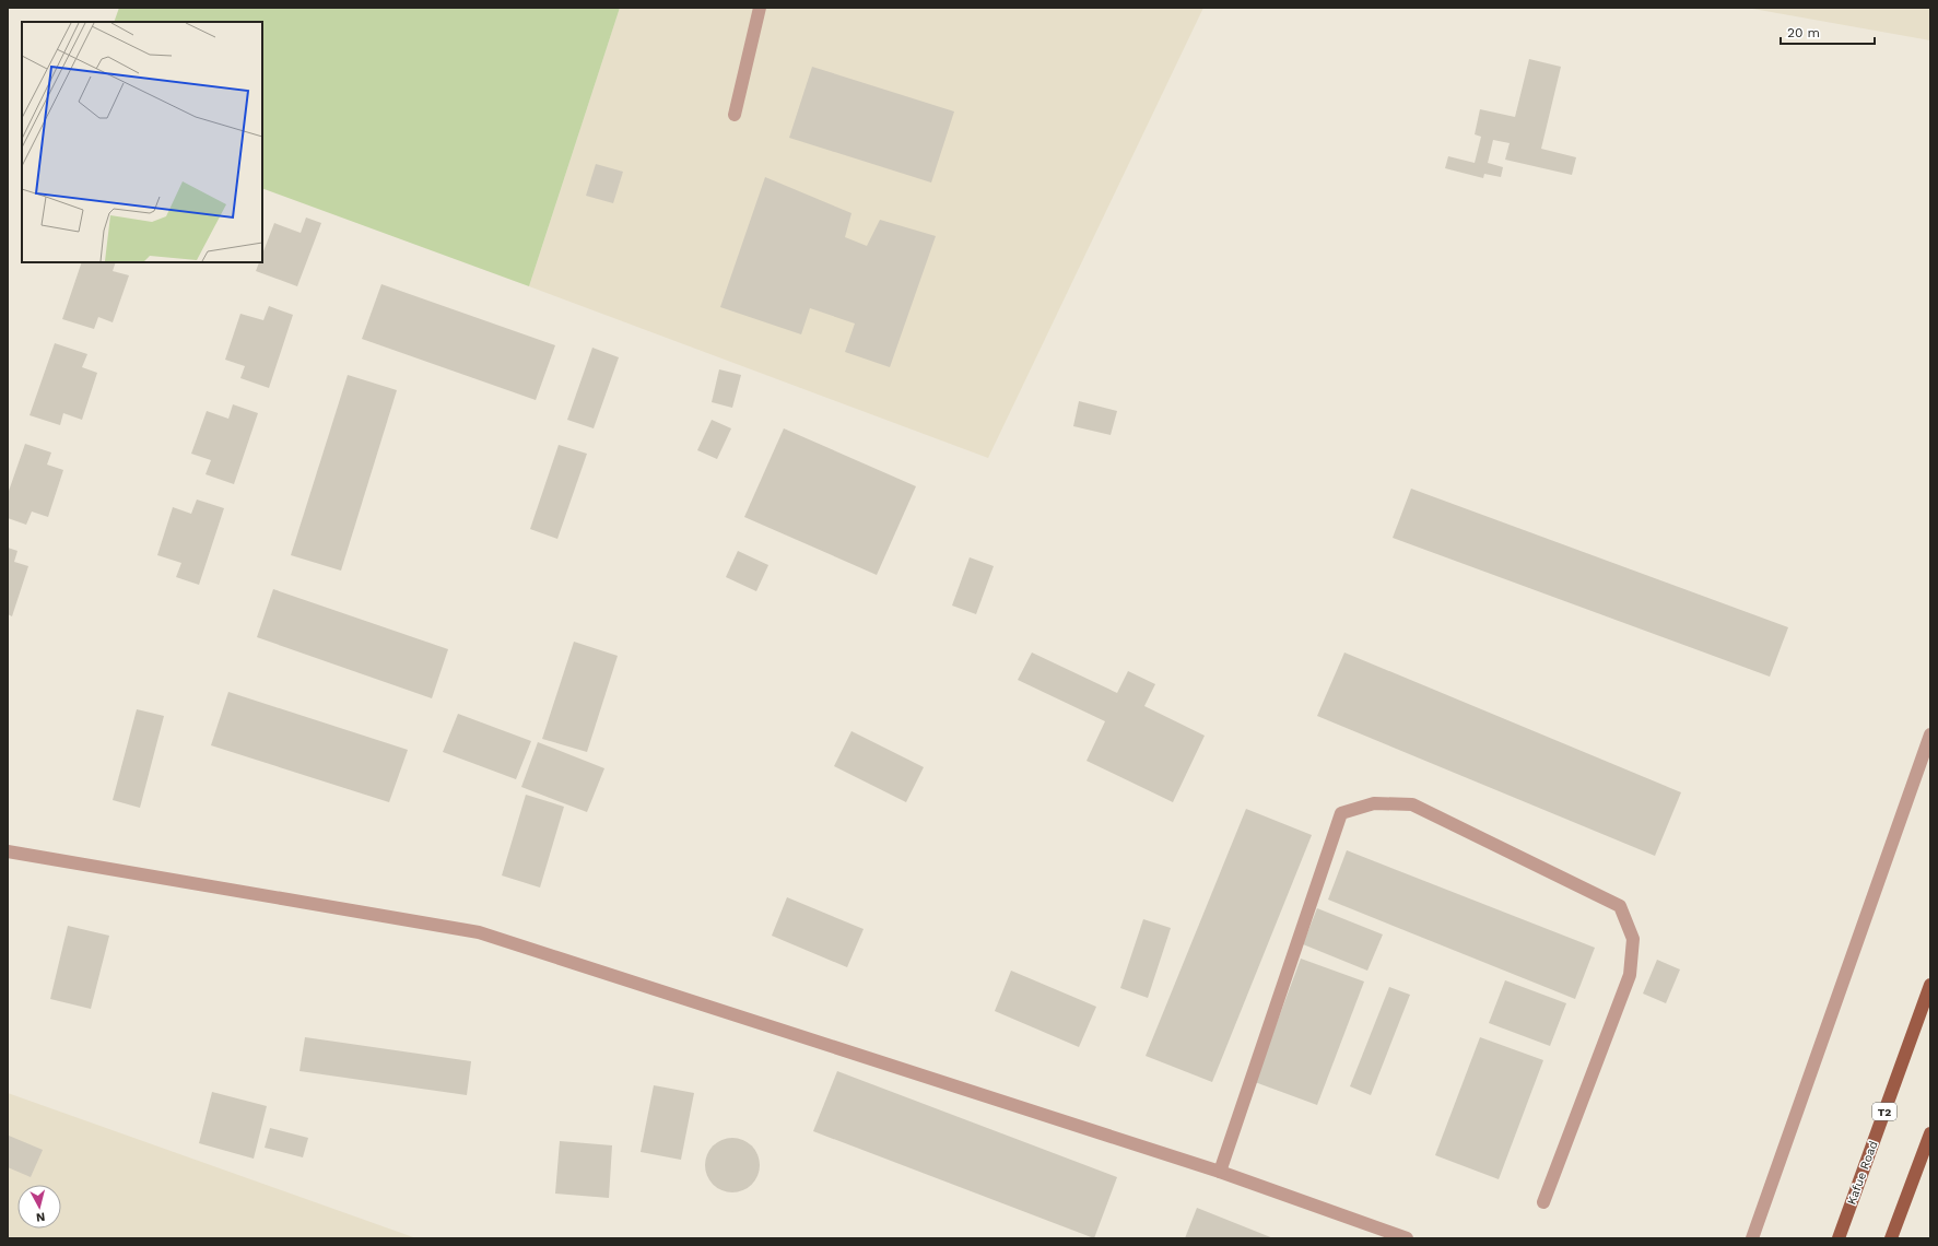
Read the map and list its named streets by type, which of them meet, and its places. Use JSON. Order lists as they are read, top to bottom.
{
  "streets": {
    "main road": ["T2", "Kafue Road"]
  },
  "scale_bar": "20 m",
  "north": "bottom"
}
